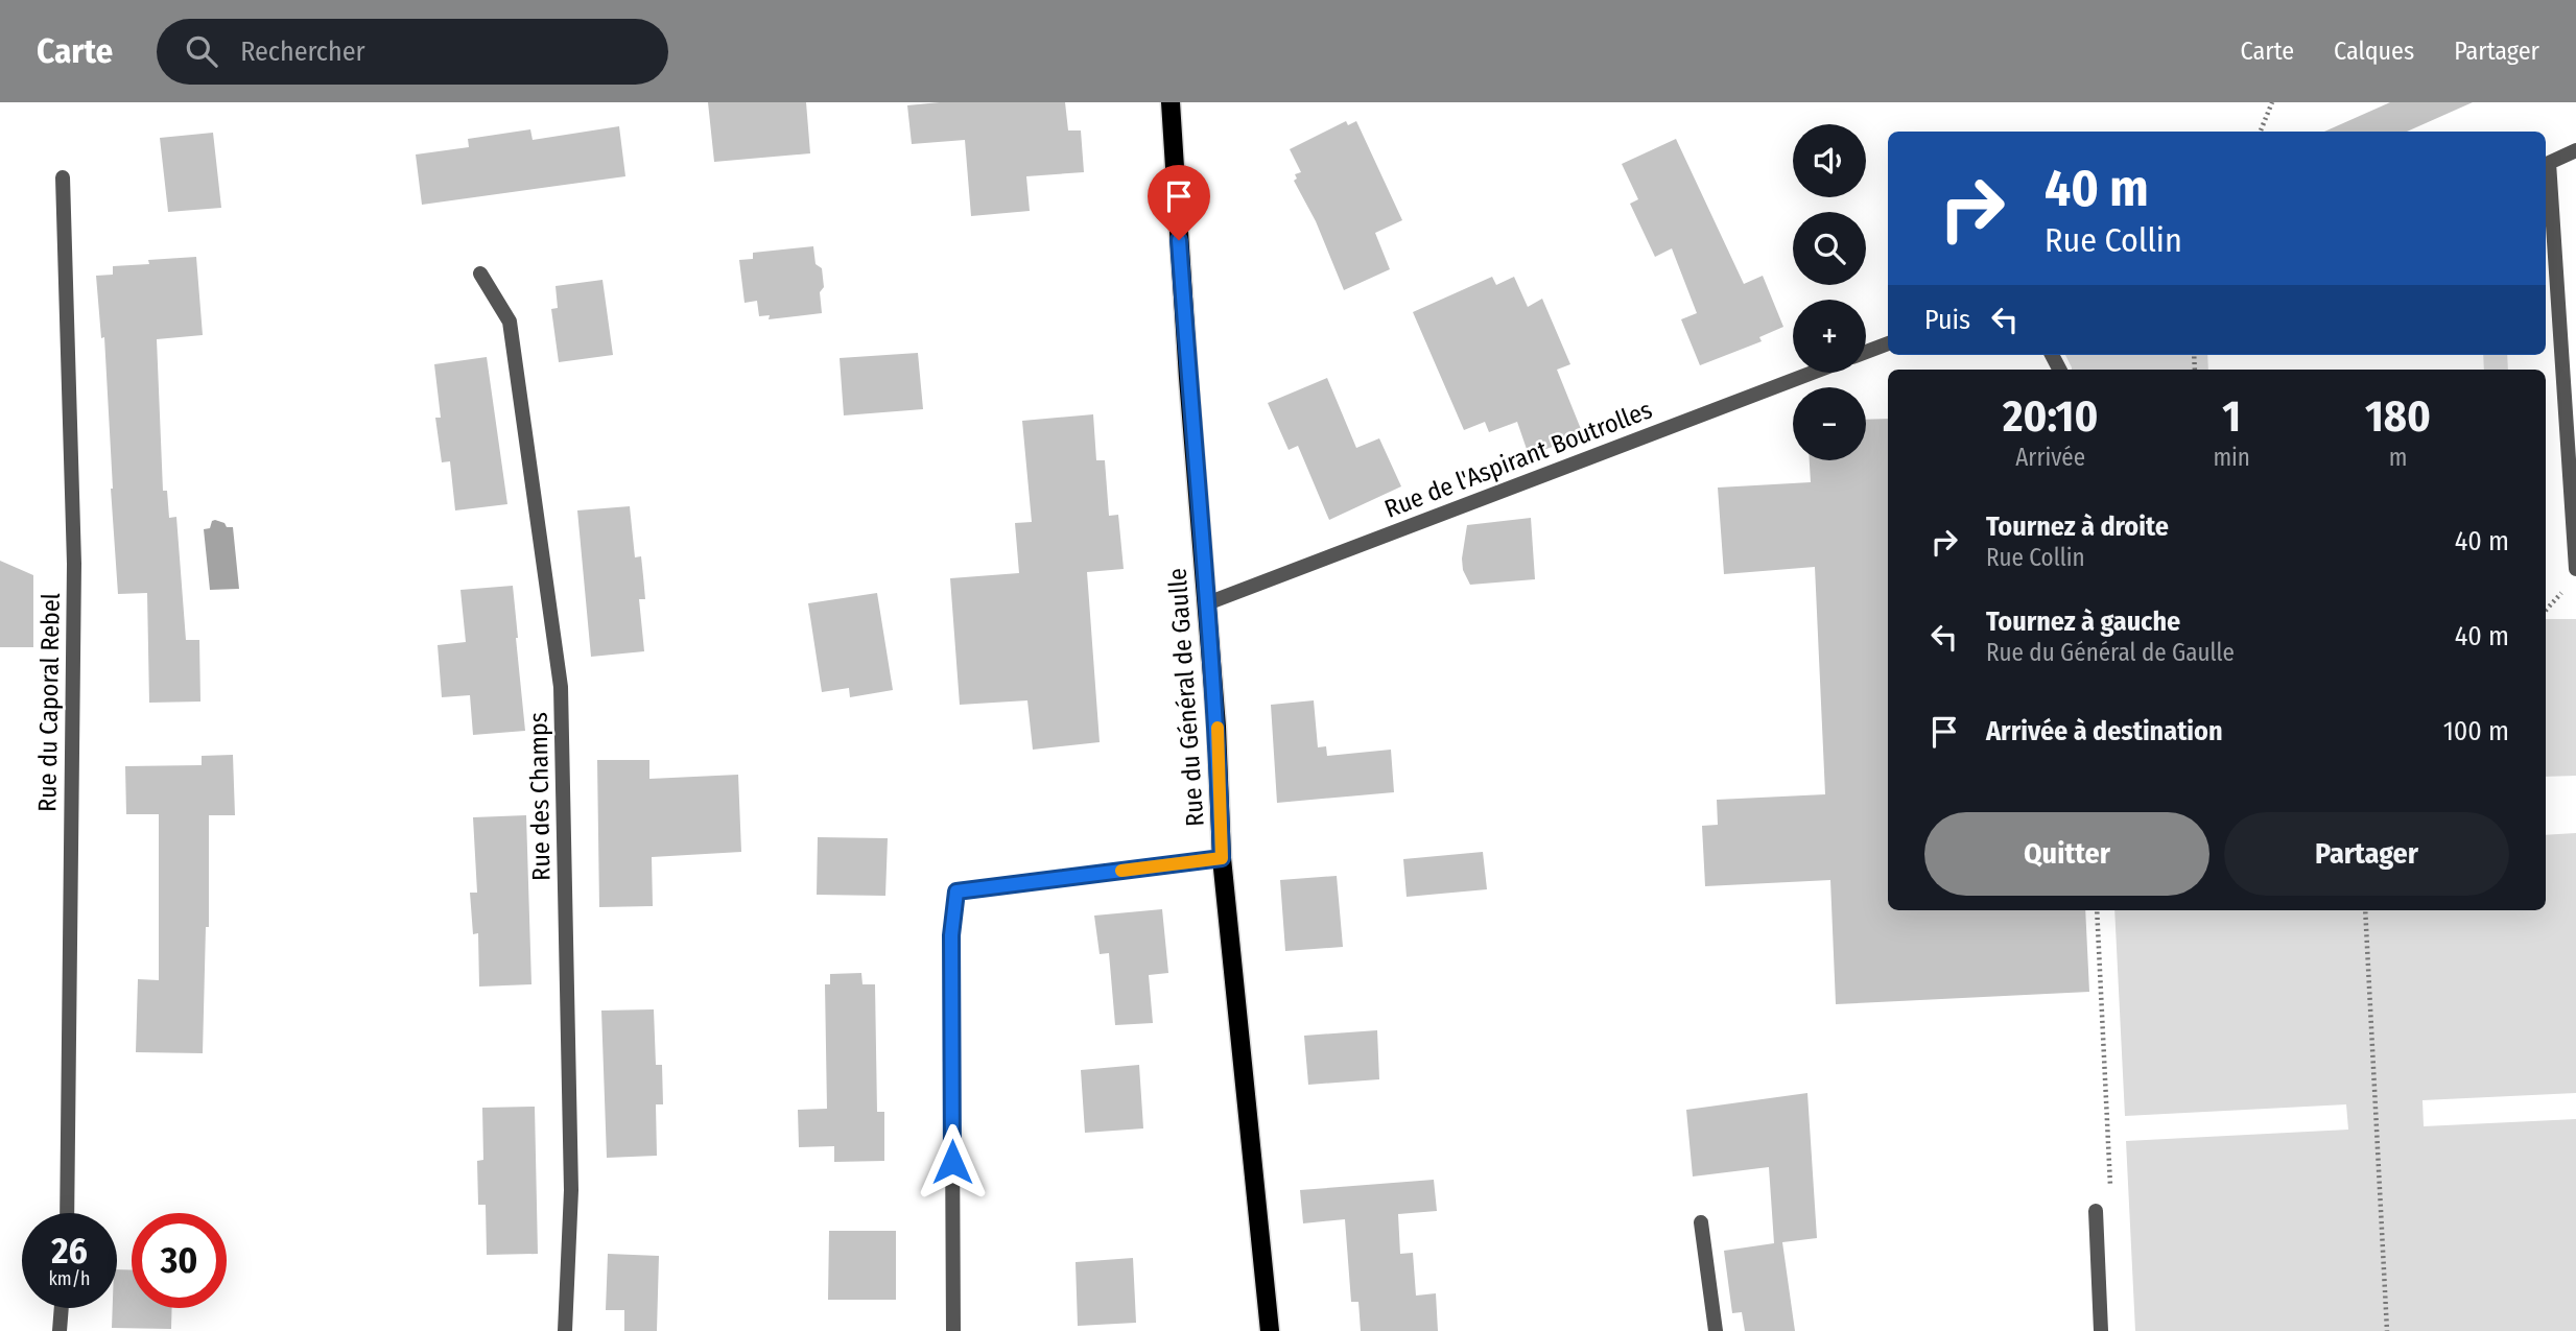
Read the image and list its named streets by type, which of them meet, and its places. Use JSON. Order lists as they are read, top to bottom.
{
  "streets": {
    "main road": ["Rue du Général de Gaulle"],
    "street": ["Rue de l'Aspirant Boutrolles", "Rue du Caporal Rebel", "Rue des Champs"]
  },
  "crossings": [
    ["Rue de l'Aspirant Boutrolles", "Rue du Général de Gaulle"]
  ],
  "page": {
    "header": "Carte",
    "search": "Rechercher",
    "nav": ["Carte", "Calques", "Partager"],
    "map_buttons": ["+", "−"],
    "turn": ["40 m", "Rue Collin"],
    "then": "Puis",
    "eta": [
      "20:10",
      "Arrivée",
      "1",
      "min",
      "180",
      "m"
    ],
    "list": [
      {
        "name": "Tournez à droite",
        "note": "Rue Collin",
        "value": "40 m"
      },
      {
        "name": "Tournez à gauche",
        "note": "Rue du Général de Gaulle",
        "value": "40 m"
      },
      {
        "name": "Arrivée à destination",
        "value": "100 m"
      }
    ],
    "buttons": ["Quitter", "Partager"],
    "speed": "26 km/h",
    "limit": "30"
  }
}
